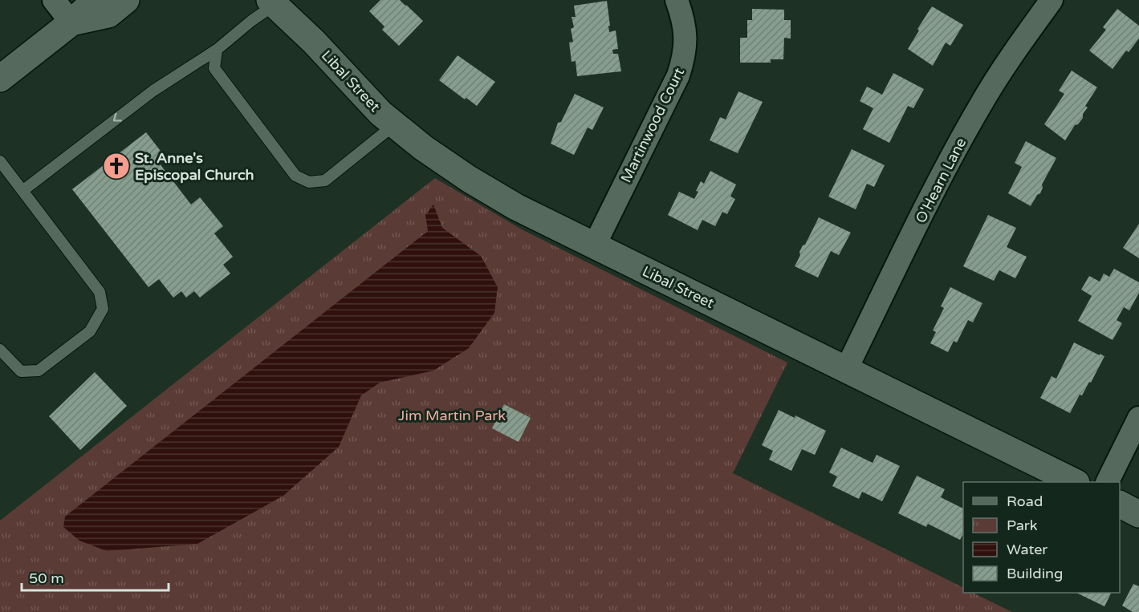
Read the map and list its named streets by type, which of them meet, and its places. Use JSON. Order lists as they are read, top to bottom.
{
  "streets": {
    "street": ["Libal Street", "Martinwood Court", "O'Hearn Lane"]
  },
  "crossings": [
    ["Libal Street", "Martinwood Court"],
    ["Libal Street", "O'Hearn Lane"]
  ],
  "parks": ["Jim Martin Park"],
  "places": {
    "church": ["St. Anne's Episcopal Church"]
  },
  "legend": [
    "Road",
    "Park",
    "Water",
    "Building"
  ],
  "scale_bar": "50 m"
}
